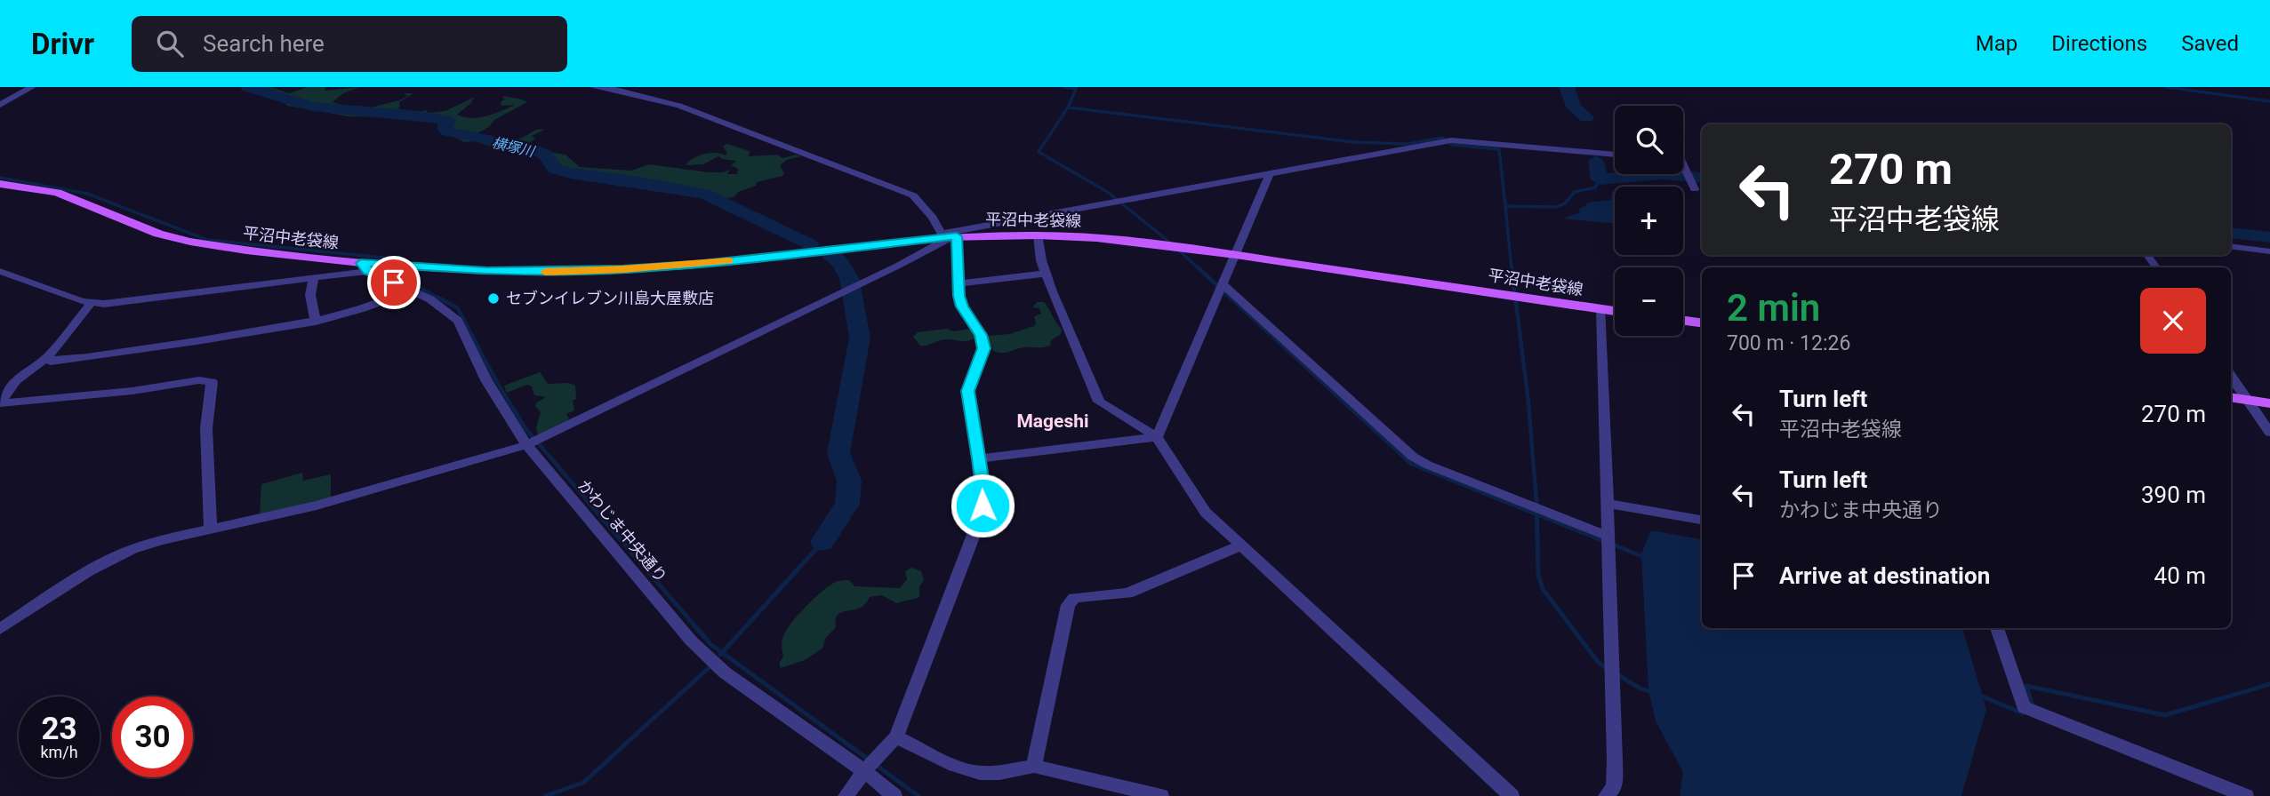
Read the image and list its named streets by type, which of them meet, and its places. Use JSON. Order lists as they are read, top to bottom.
{
  "streets": {
    "main road": ["平沼中老袋線"],
    "street": ["かわじま中央通り"]
  },
  "crossings": [
    ["平沼中老袋線", "かわじま中央通り"]
  ],
  "districts": ["Mageshi"],
  "water": ["横塚川"],
  "places": ["セブンイレブン川島大屋敷店"],
  "page": {
    "header": "Drivr",
    "search": "Search here",
    "nav": ["Map", "Directions", "Saved"],
    "map_buttons": ["+", "−"],
    "turn": ["270 m", "平沼中老袋線"],
    "heading": ["2 min", "700 m · 12:26"],
    "list": [
      {
        "name": "Turn left",
        "note": "平沼中老袋線",
        "value": "270 m"
      },
      {
        "name": "Turn left",
        "note": "かわじま中央通り",
        "value": "390 m"
      },
      {
        "name": "Arrive at destination",
        "value": "40 m"
      }
    ],
    "speed": "23 km/h",
    "limit": "30"
  }
}
